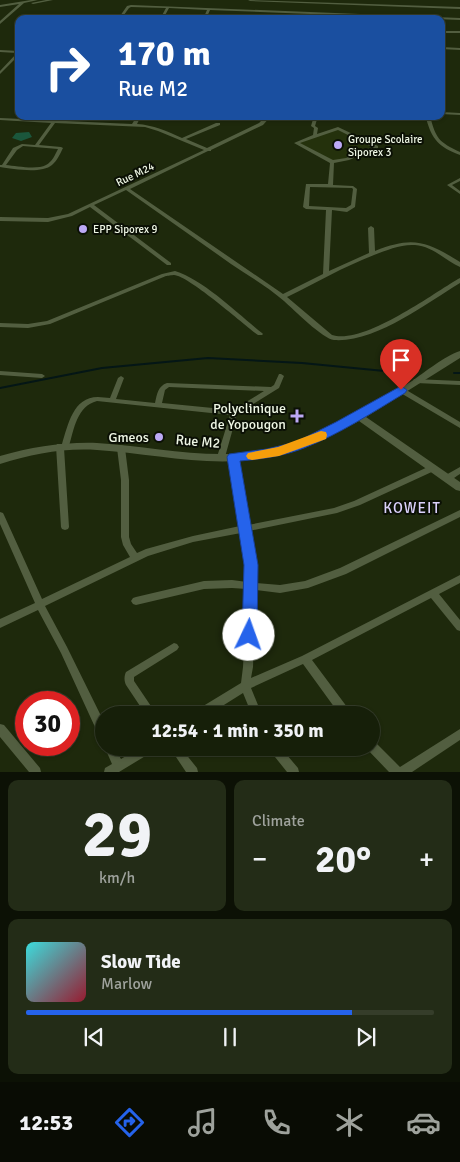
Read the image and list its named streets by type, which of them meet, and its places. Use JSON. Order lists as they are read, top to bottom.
{
  "streets": {
    "street": ["Rue M24", "Rue M2"]
  },
  "districts": ["KOWEIT"],
  "places": {
    "other": ["Groupe Scolaire Siporex 3", "EPP Siporex 9", "Gmeos"],
    "health": ["Polyclinique de Yopougon"]
  },
  "page": {
    "turn": ["170 m", "Rue M2"],
    "limit": "30",
    "trip": "12:54 · 1 min · 350 m",
    "tile": [
      ["29", "km/h"],
      "Climate"
    ],
    "heat": ["−", "20°", "+"],
    "song": ["Slow Tide", "Marlow"],
    "tabs": "12:53"
  }
}
